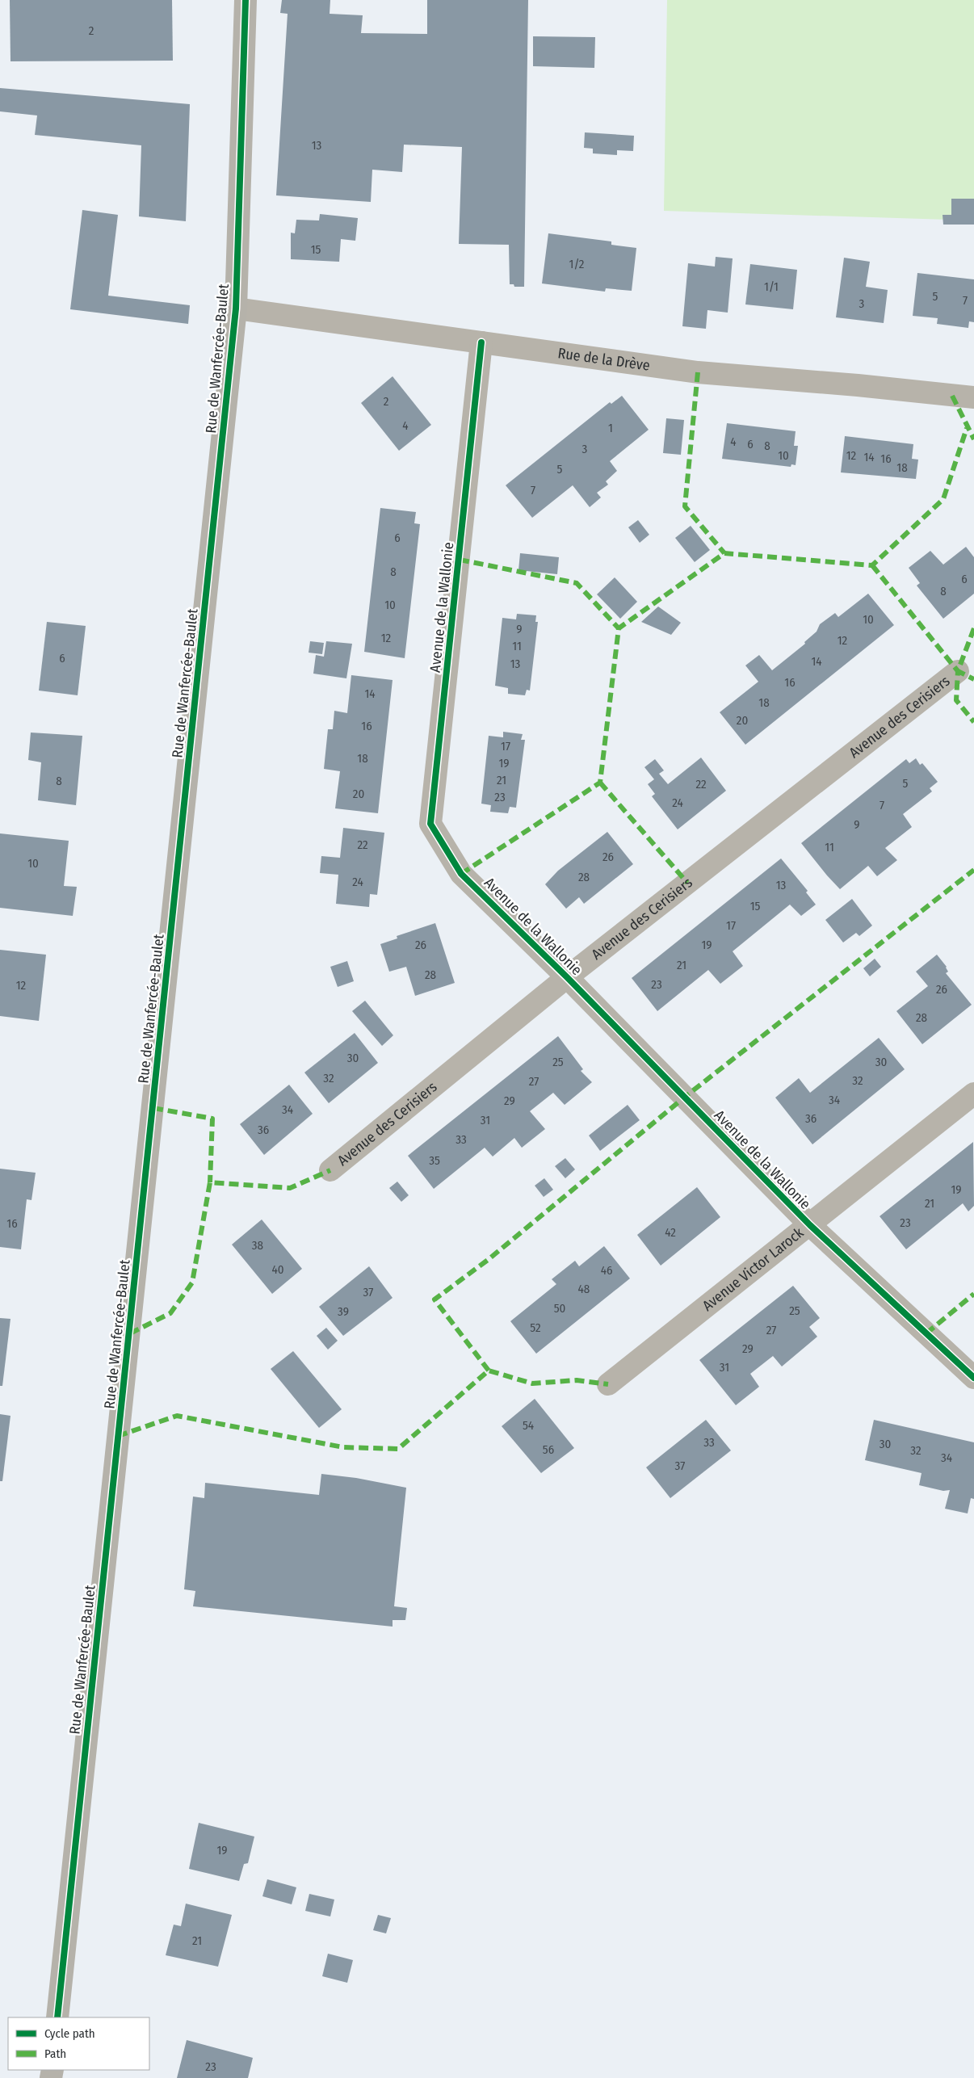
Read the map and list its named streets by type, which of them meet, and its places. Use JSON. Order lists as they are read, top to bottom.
{
  "streets": {
    "main road": ["Rue de Wanfercée-Baulet"],
    "street": [
      "Rue de la Drève",
      "Avenue de la Wallonie",
      "Avenue des Cerisiers",
      "Avenue Victor Larock"
    ]
  },
  "crossings": [
    ["Rue de Wanfercée-Baulet", "Rue de la Drève"],
    ["Rue de la Drève", "Avenue de la Wallonie"],
    ["Avenue de la Wallonie", "Avenue des Cerisiers"],
    ["Avenue de la Wallonie", "Avenue Victor Larock"]
  ],
  "house_numbers": [
    "2",
    "13",
    "15",
    "1/2",
    "1/1",
    "5",
    "7",
    "3",
    "2",
    "4",
    "1",
    "4",
    "6",
    "8",
    "3",
    "10",
    "12",
    "14",
    "16",
    "18",
    "5",
    "7",
    "6",
    "8",
    "6",
    "8",
    "10",
    "10",
    "9",
    "12",
    "12",
    "11",
    "6",
    "14",
    "13",
    "16",
    "14",
    "18",
    "20",
    "16",
    "17",
    "18",
    "19",
    "21",
    "8",
    "5",
    "22",
    "20",
    "23",
    "24",
    "7",
    "9",
    "22",
    "11",
    "26",
    "10",
    "28",
    "24",
    "13",
    "15",
    "17",
    "26",
    "19",
    "21",
    "28",
    "23",
    "12",
    "26",
    "28",
    "30",
    "25",
    "30",
    "32",
    "32",
    "27",
    "34",
    "29",
    "34",
    "36",
    "31",
    "36",
    "33",
    "35",
    "19",
    "21",
    "23",
    "16",
    "42",
    "38",
    "40",
    "46",
    "48",
    "37",
    "50",
    "25",
    "39",
    "52",
    "27",
    "29",
    "31",
    "54",
    "33",
    "30",
    "56",
    "32",
    "34",
    "37",
    "19",
    "21",
    "23"
  ],
  "legend": ["Cycle path", "Path"]
}
